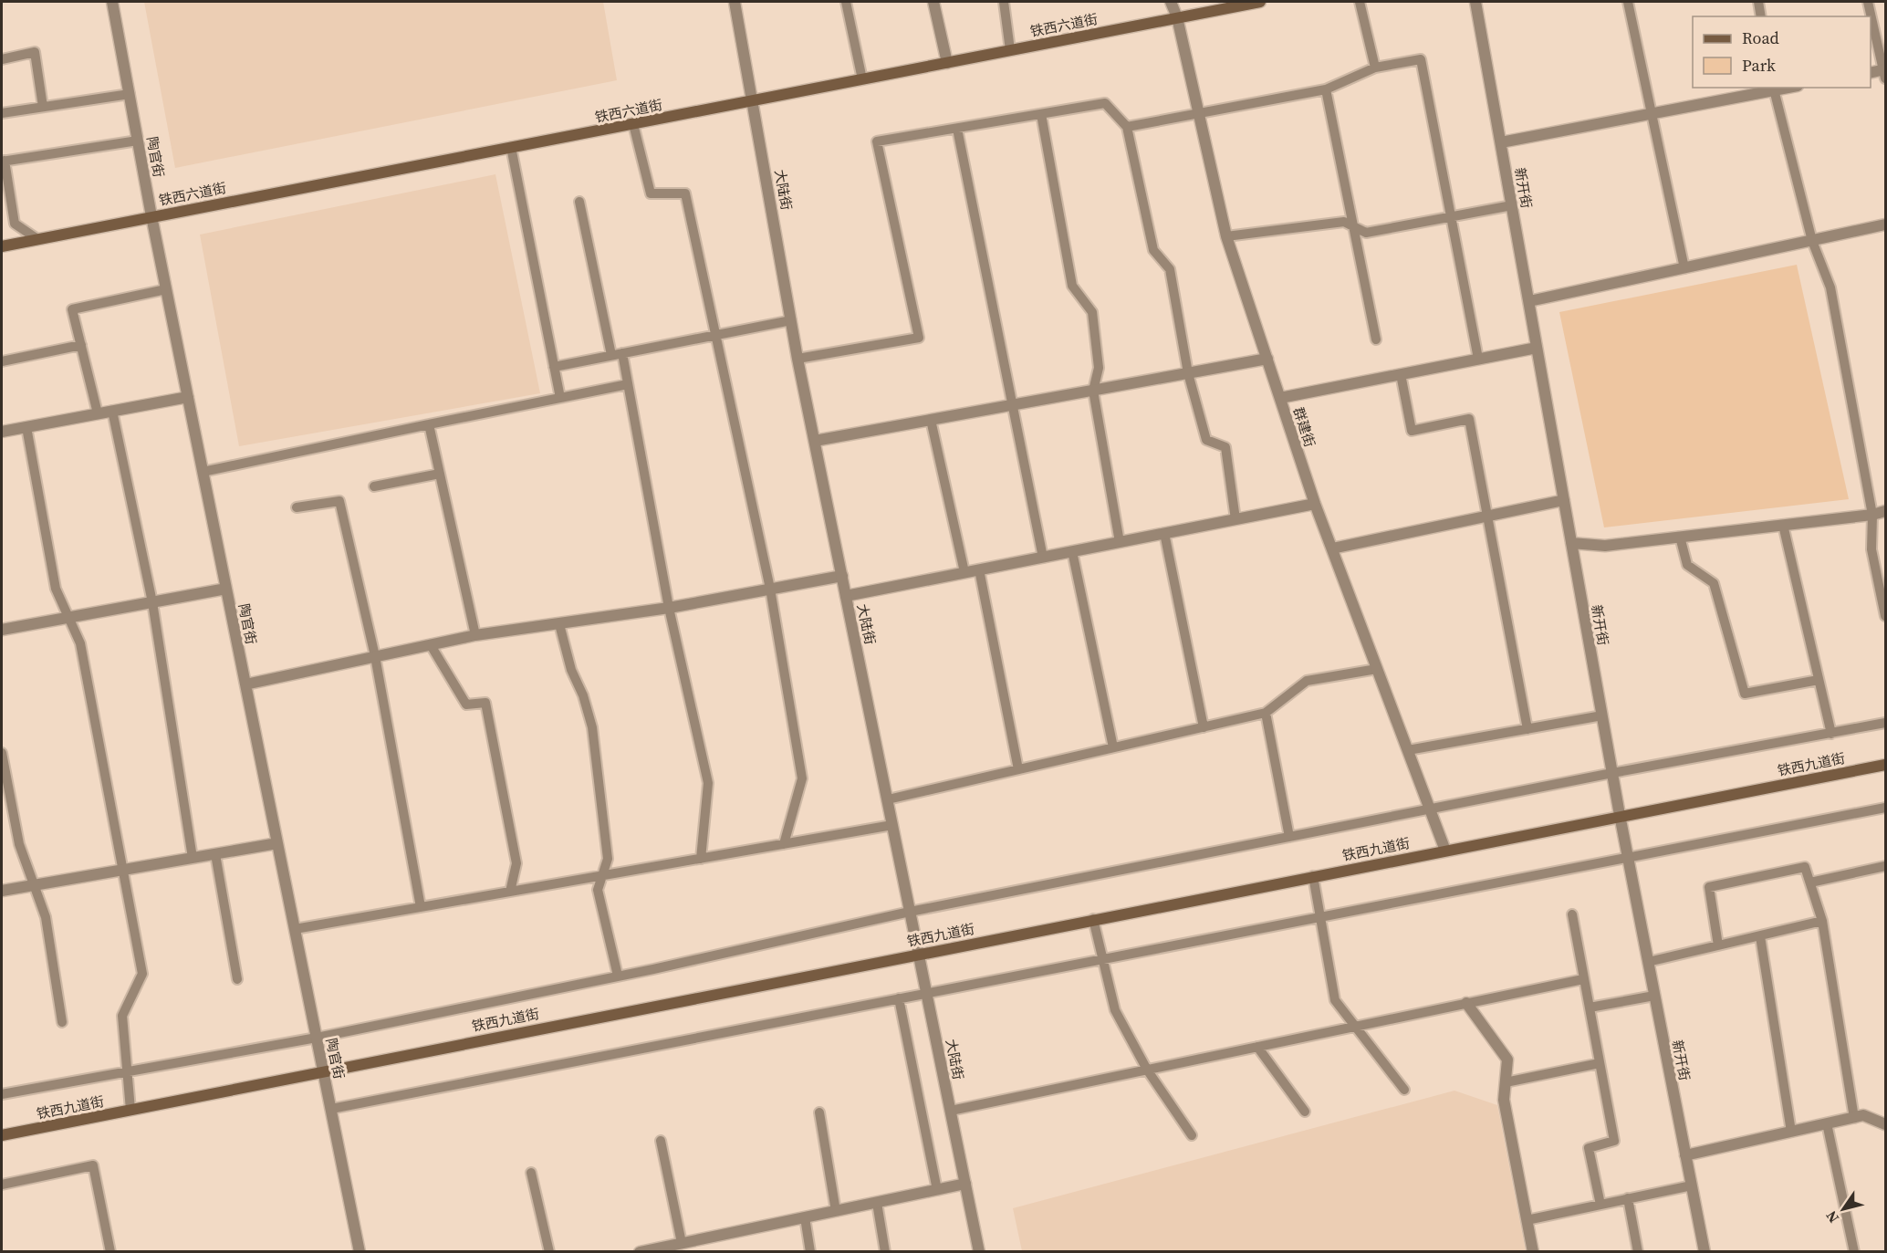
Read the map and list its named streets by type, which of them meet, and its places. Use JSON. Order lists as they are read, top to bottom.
{
  "streets": {
    "main road": ["铁西六道街", "铁西九道街"],
    "street": [
      "陶官街",
      "新开街",
      "大陆街",
      "群建街"
    ]
  },
  "crossings": [
    ["铁西六道街", "陶官街"],
    ["铁西六道街", "大陆街"],
    ["铁西六道街", "群建街"],
    ["陶官街", "铁西九道街"],
    ["新开街", "铁西九道街"],
    ["大陆街", "铁西九道街"],
    ["群建街", "铁西九道街"]
  ],
  "legend": ["Road", "Park"],
  "north": "bottom left"
}
